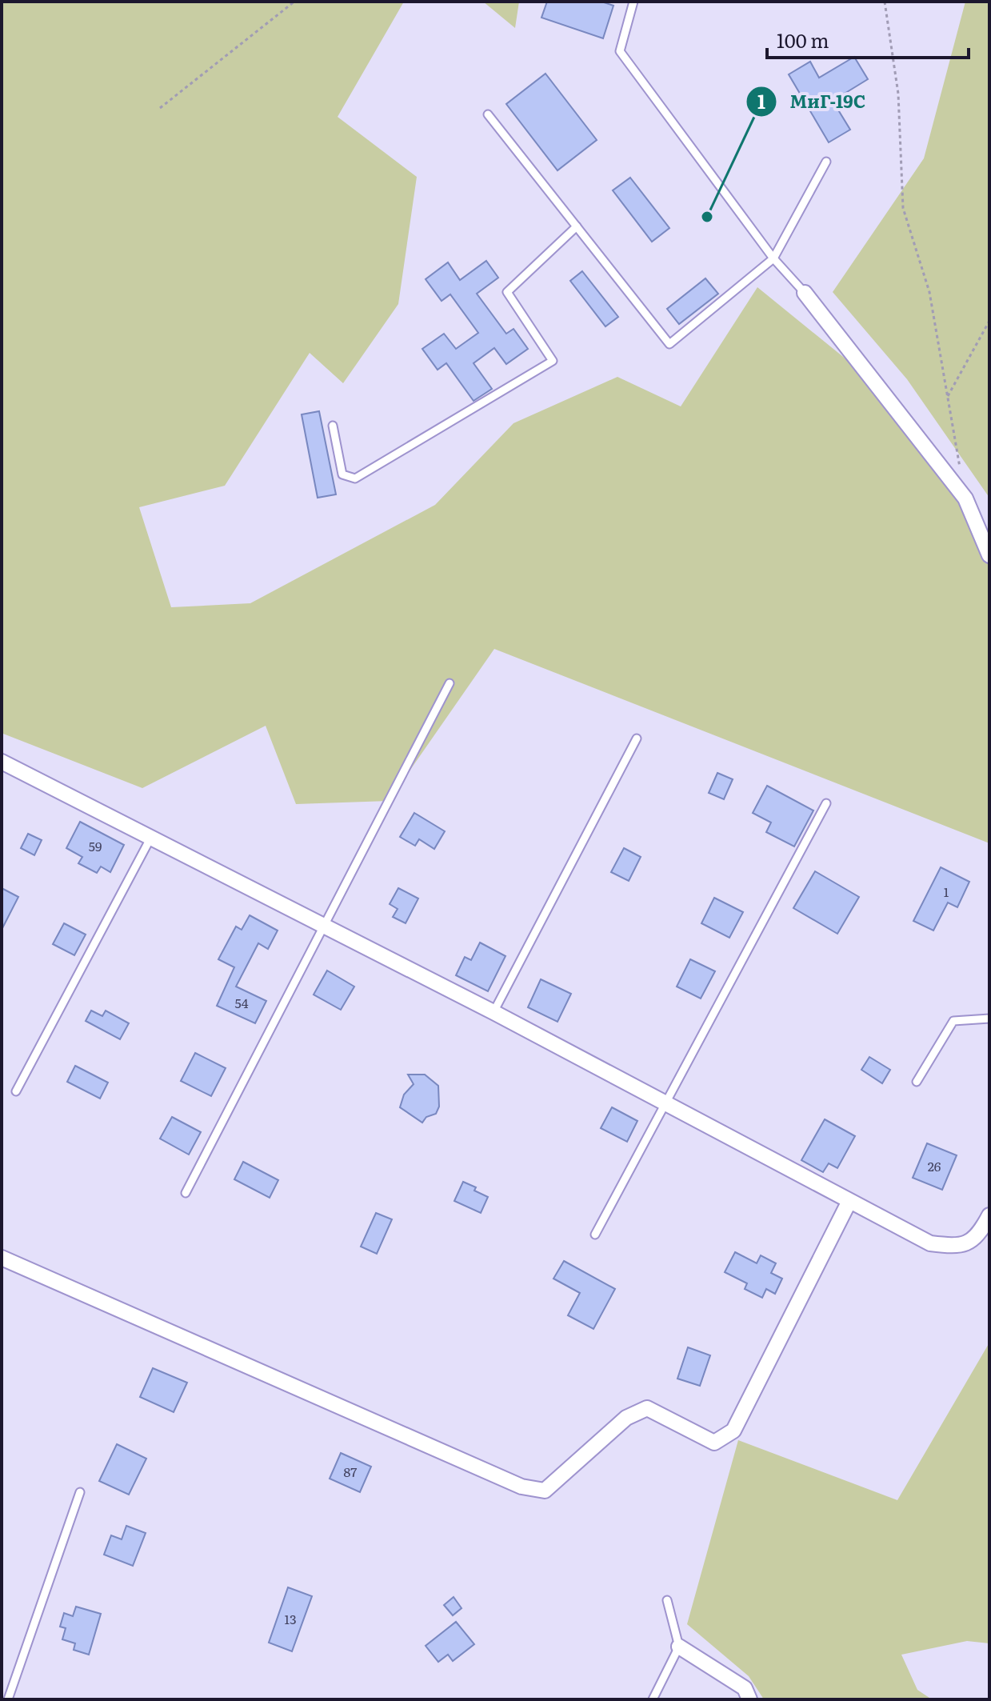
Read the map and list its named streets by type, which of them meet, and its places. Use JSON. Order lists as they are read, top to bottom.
{
  "places": ["МиГ-19С"],
  "house_numbers": [
    "59",
    "1",
    "54",
    "26",
    "87",
    "13"
  ],
  "scale_bar": "100 m"
}
